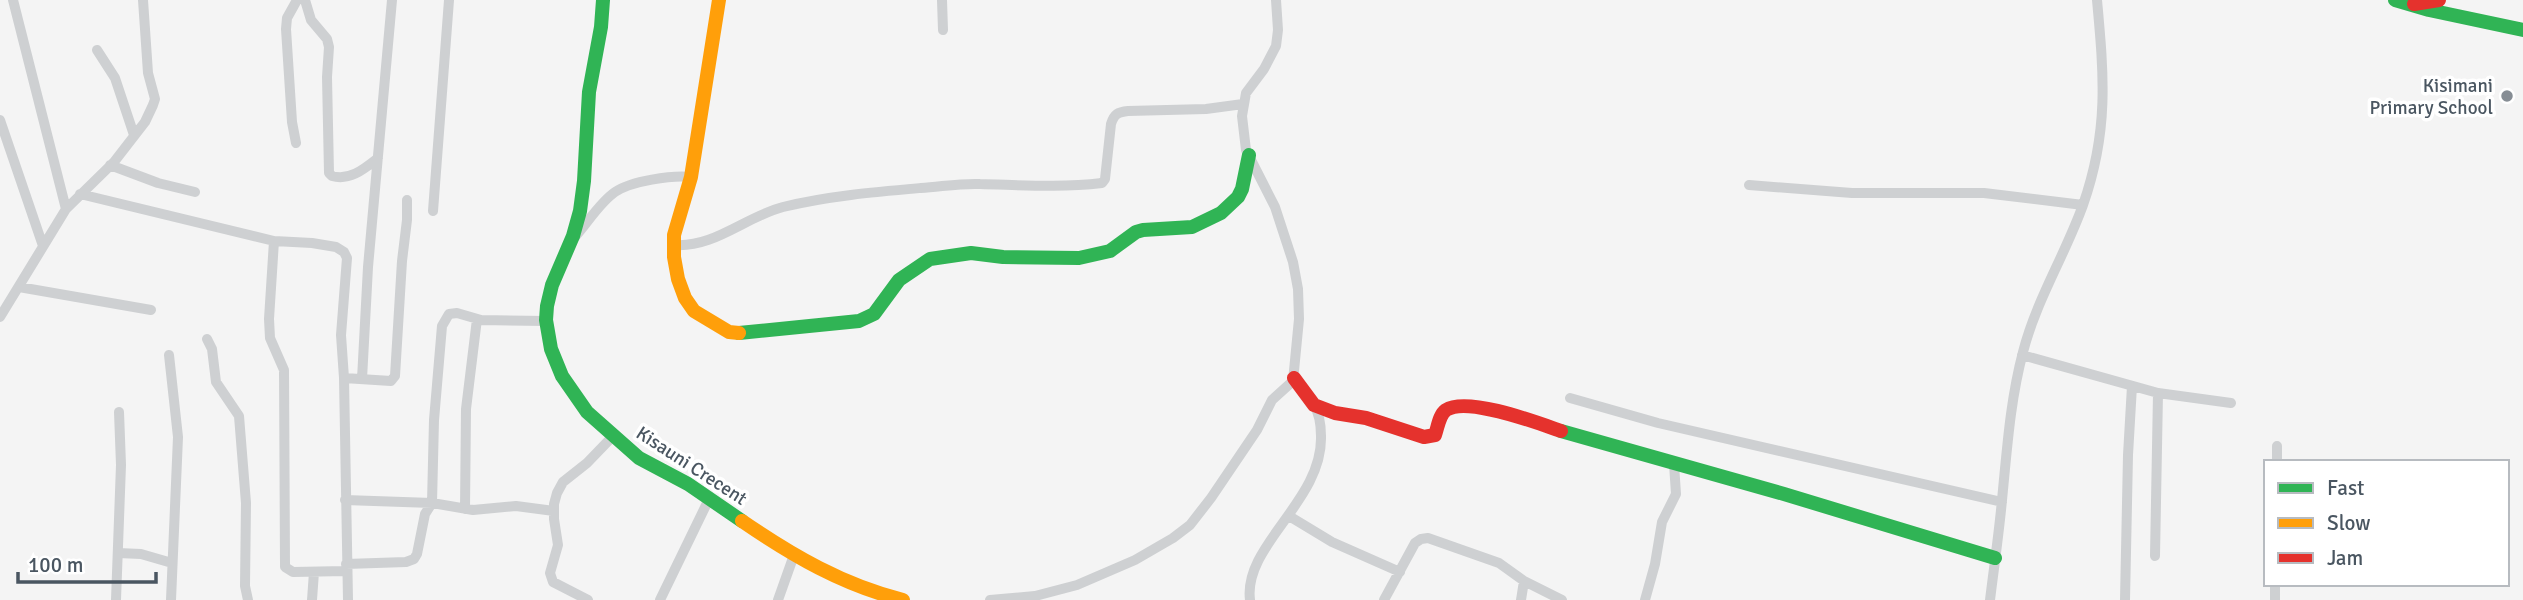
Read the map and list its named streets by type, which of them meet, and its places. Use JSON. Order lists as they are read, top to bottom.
{
  "streets": {
    "street": ["Kisauni Crecent"]
  },
  "places": ["Kisimani Primary School"],
  "legend": ["Fast", "Slow", "Jam"],
  "scale_bar": "100 m"
}
